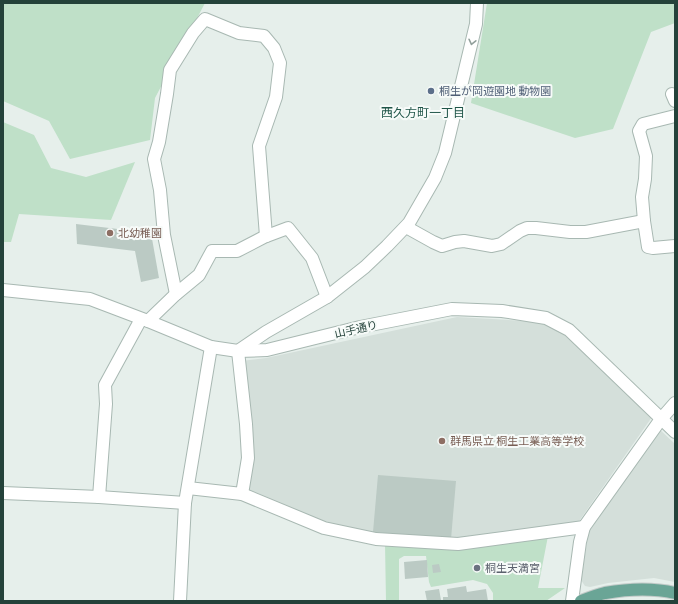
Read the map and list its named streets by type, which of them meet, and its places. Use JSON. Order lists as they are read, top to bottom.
{
  "streets": {
    "street": ["山手通り"]
  },
  "districts": ["西久方町一丁目"],
  "places": [
    "桐生が岡遊園地 動物園",
    "北幼稚園",
    "群馬県立 桐生工業高等学校",
    "桐生天満宮"
  ]
}
